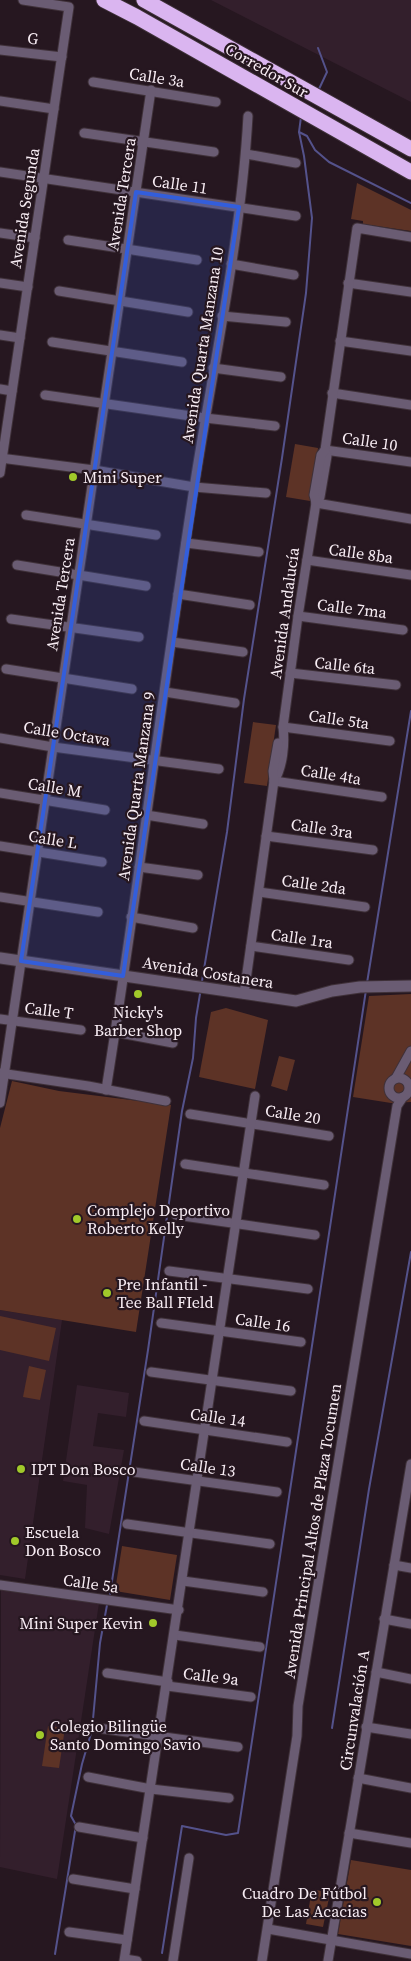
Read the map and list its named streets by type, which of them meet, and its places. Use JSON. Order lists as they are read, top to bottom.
{
  "streets": {
    "highway": ["Corredor Sur"],
    "street": [
      "G",
      "Calle 3a",
      "Calle 11",
      "Avenida Tercera",
      "Avenida Segunda",
      "Avenida Quarta Manzana 10",
      "Calle 10",
      "Calle 8ba",
      "Calle 7ma",
      "Avenida Andalucía",
      "Calle 6ta",
      "Calle 5ta",
      "Calle Octava",
      "Calle 4ta",
      "Avenida Quarta Manzana 9",
      "Calle M",
      "Calle 3ra",
      "Calle L",
      "Calle 2da",
      "Calle 1ra",
      "Avenida Costanera",
      "Calle T",
      "Calle 20",
      "Calle 16",
      "Calle 14",
      "Calle 13",
      "Avenida Principal Altos de Plaza Tocumen",
      "Calle 5a",
      "Calle 9a",
      "Circunvalación A"
    ]
  },
  "crossings": [
    ["G", "Avenida Segunda"],
    ["Calle 3a", "Avenida Tercera"],
    ["Calle 11", "Avenida Tercera"],
    ["Calle 11", "Avenida Segunda"],
    ["Calle 11", "Avenida Quarta Manzana 10"],
    ["Avenida Tercera", "Calle Octava"],
    ["Avenida Tercera", "Calle M"],
    ["Avenida Tercera", "Calle L"],
    ["Avenida Tercera", "Avenida Costanera"],
    ["Avenida Tercera", "Calle T"],
    ["Avenida Quarta Manzana 10", "Avenida Quarta Manzana 9"],
    ["Calle 10", "Avenida Andalucía"],
    ["Calle 8ba", "Avenida Andalucía"],
    ["Calle 7ma", "Avenida Andalucía"],
    ["Avenida Andalucía", "Calle 6ta"],
    ["Avenida Andalucía", "Calle 5ta"],
    ["Avenida Andalucía", "Calle 4ta"],
    ["Avenida Andalucía", "Calle 3ra"],
    ["Avenida Andalucía", "Calle 2da"],
    ["Avenida Andalucía", "Calle 1ra"],
    ["Avenida Andalucía", "Avenida Costanera"],
    ["Calle Octava", "Avenida Quarta Manzana 9"],
    ["Avenida Quarta Manzana 9", "Avenida Costanera"]
  ],
  "places": [
    "Mini Super",
    "Nicky's Barber Shop",
    "Complejo Deportivo Roberto Kelly",
    "Pre Infantil - Tee Ball FIeld",
    "IPT Don Bosco",
    "Escuela Don Bosco",
    "Mini Super Kevin",
    "Colegio Bilingüe Santo Domingo Savio",
    "Cuadro De Fútbol De Las Acacias"
  ]
}
